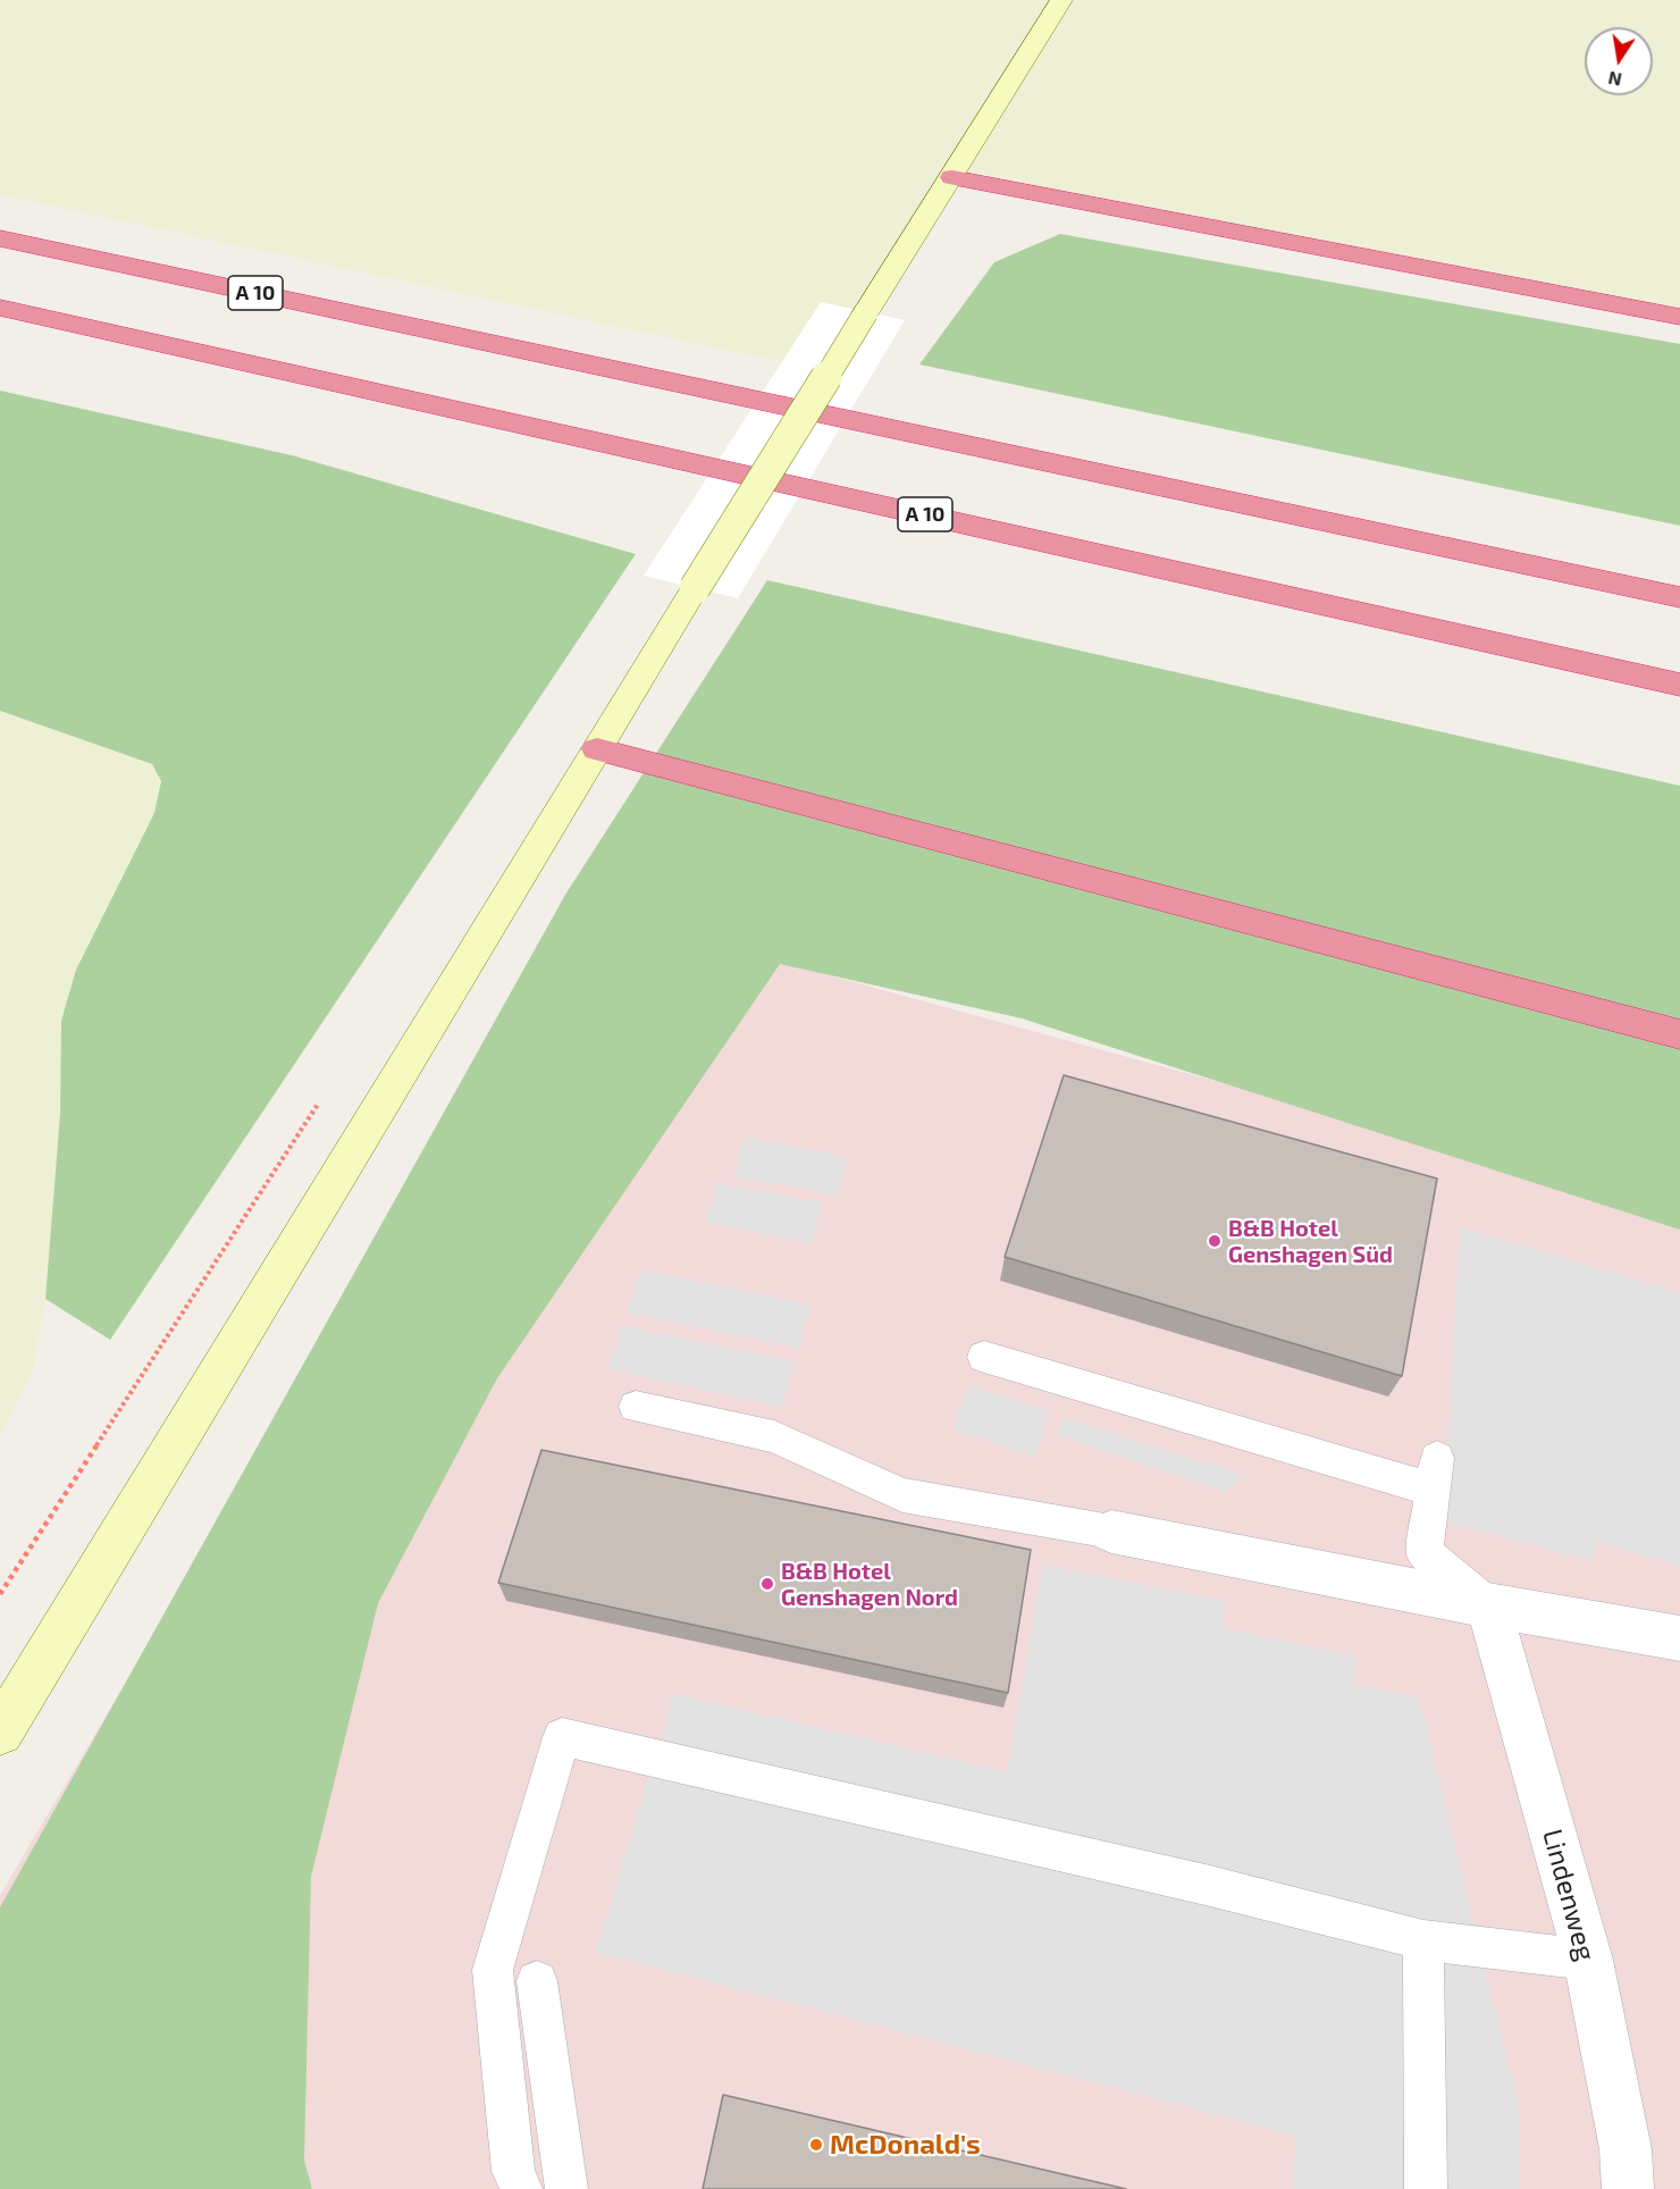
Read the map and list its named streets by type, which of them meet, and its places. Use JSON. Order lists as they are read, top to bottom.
{
  "streets": {
    "highway": ["A 10"],
    "street": ["Lindenweg"]
  },
  "places": ["B&B Hotel Genshagen Süd", "B&B Hotel Genshagen Nord", "McDonald's"],
  "north": "bottom"
}
